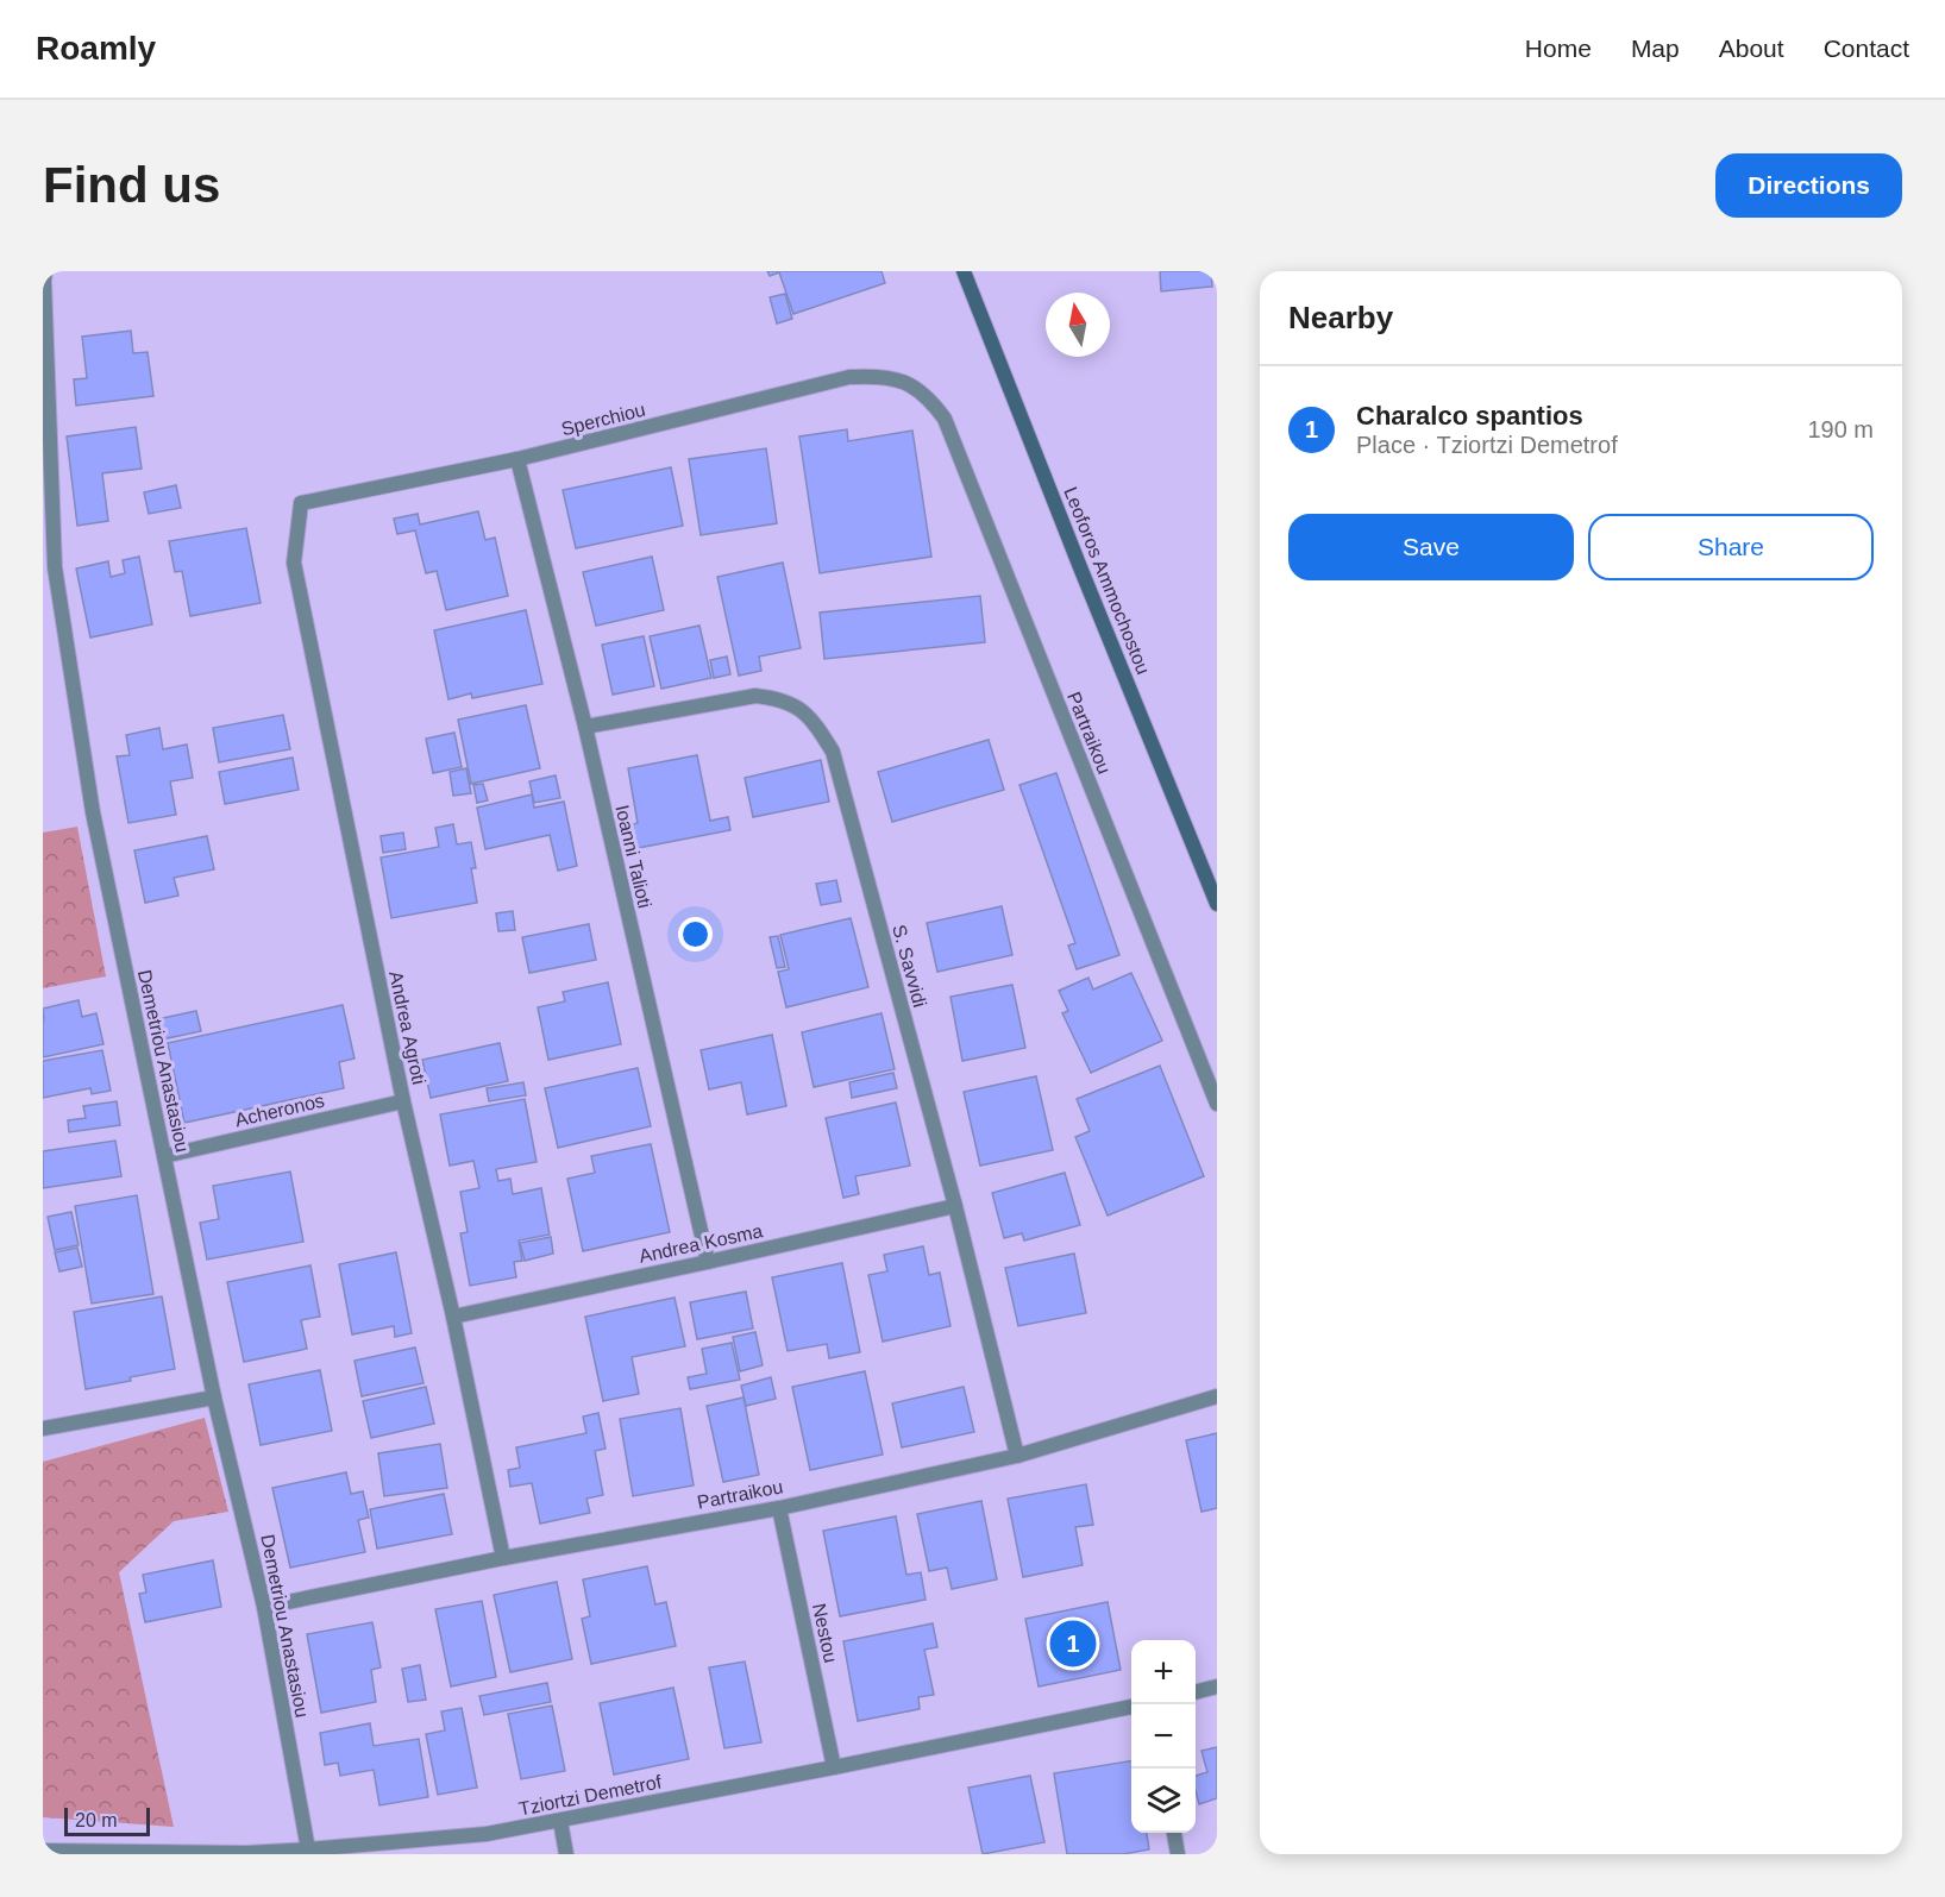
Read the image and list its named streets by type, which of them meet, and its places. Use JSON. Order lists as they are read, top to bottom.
{
  "streets": {
    "main road": ["Leoforos Ammochostou"],
    "street": [
      "Sperchiou",
      "Partraikou",
      "Ioanni Talioti",
      "S. Savvidi",
      "Andrea Agroti",
      "Demetriou Anastasiou",
      "Acheronos",
      "Andrea Kosma",
      "Nestou",
      "Tziortzi Demetrof"
    ]
  },
  "crossings": [
    ["Sperchiou", "Partraikou"],
    ["Sperchiou", "Ioanni Talioti"],
    ["Sperchiou", "Andrea Agroti"],
    ["Partraikou", "S. Savvidi"],
    ["Partraikou", "Andrea Agroti"],
    ["Partraikou", "Demetriou Anastasiou"],
    ["Partraikou", "Nestou"],
    ["Ioanni Talioti", "S. Savvidi"],
    ["Ioanni Talioti", "Andrea Kosma"],
    ["S. Savvidi", "Andrea Kosma"],
    ["Andrea Agroti", "Acheronos"],
    ["Andrea Agroti", "Andrea Kosma"],
    ["Demetriou Anastasiou", "Acheronos"],
    ["Demetriou Anastasiou", "Tziortzi Demetrof"],
    ["Nestou", "Tziortzi Demetrof"]
  ],
  "scale_bar": "20 m",
  "north": "top",
  "page": {
    "header": "Roamly",
    "nav": [
      "Home",
      "Map",
      "About",
      "Contact"
    ],
    "buttons": [
      "Directions",
      ["Save", "Share"]
    ],
    "title": "Find us",
    "heading": "Nearby",
    "list": [
      {
        "mark": "1",
        "name": "Charalco spantios",
        "note": "Place · Tziortzi Demetrof",
        "value": "190 m"
      }
    ],
    "pins": "1",
    "map_buttons": ["+", "−"],
    "scale": "20 m"
  }
}
